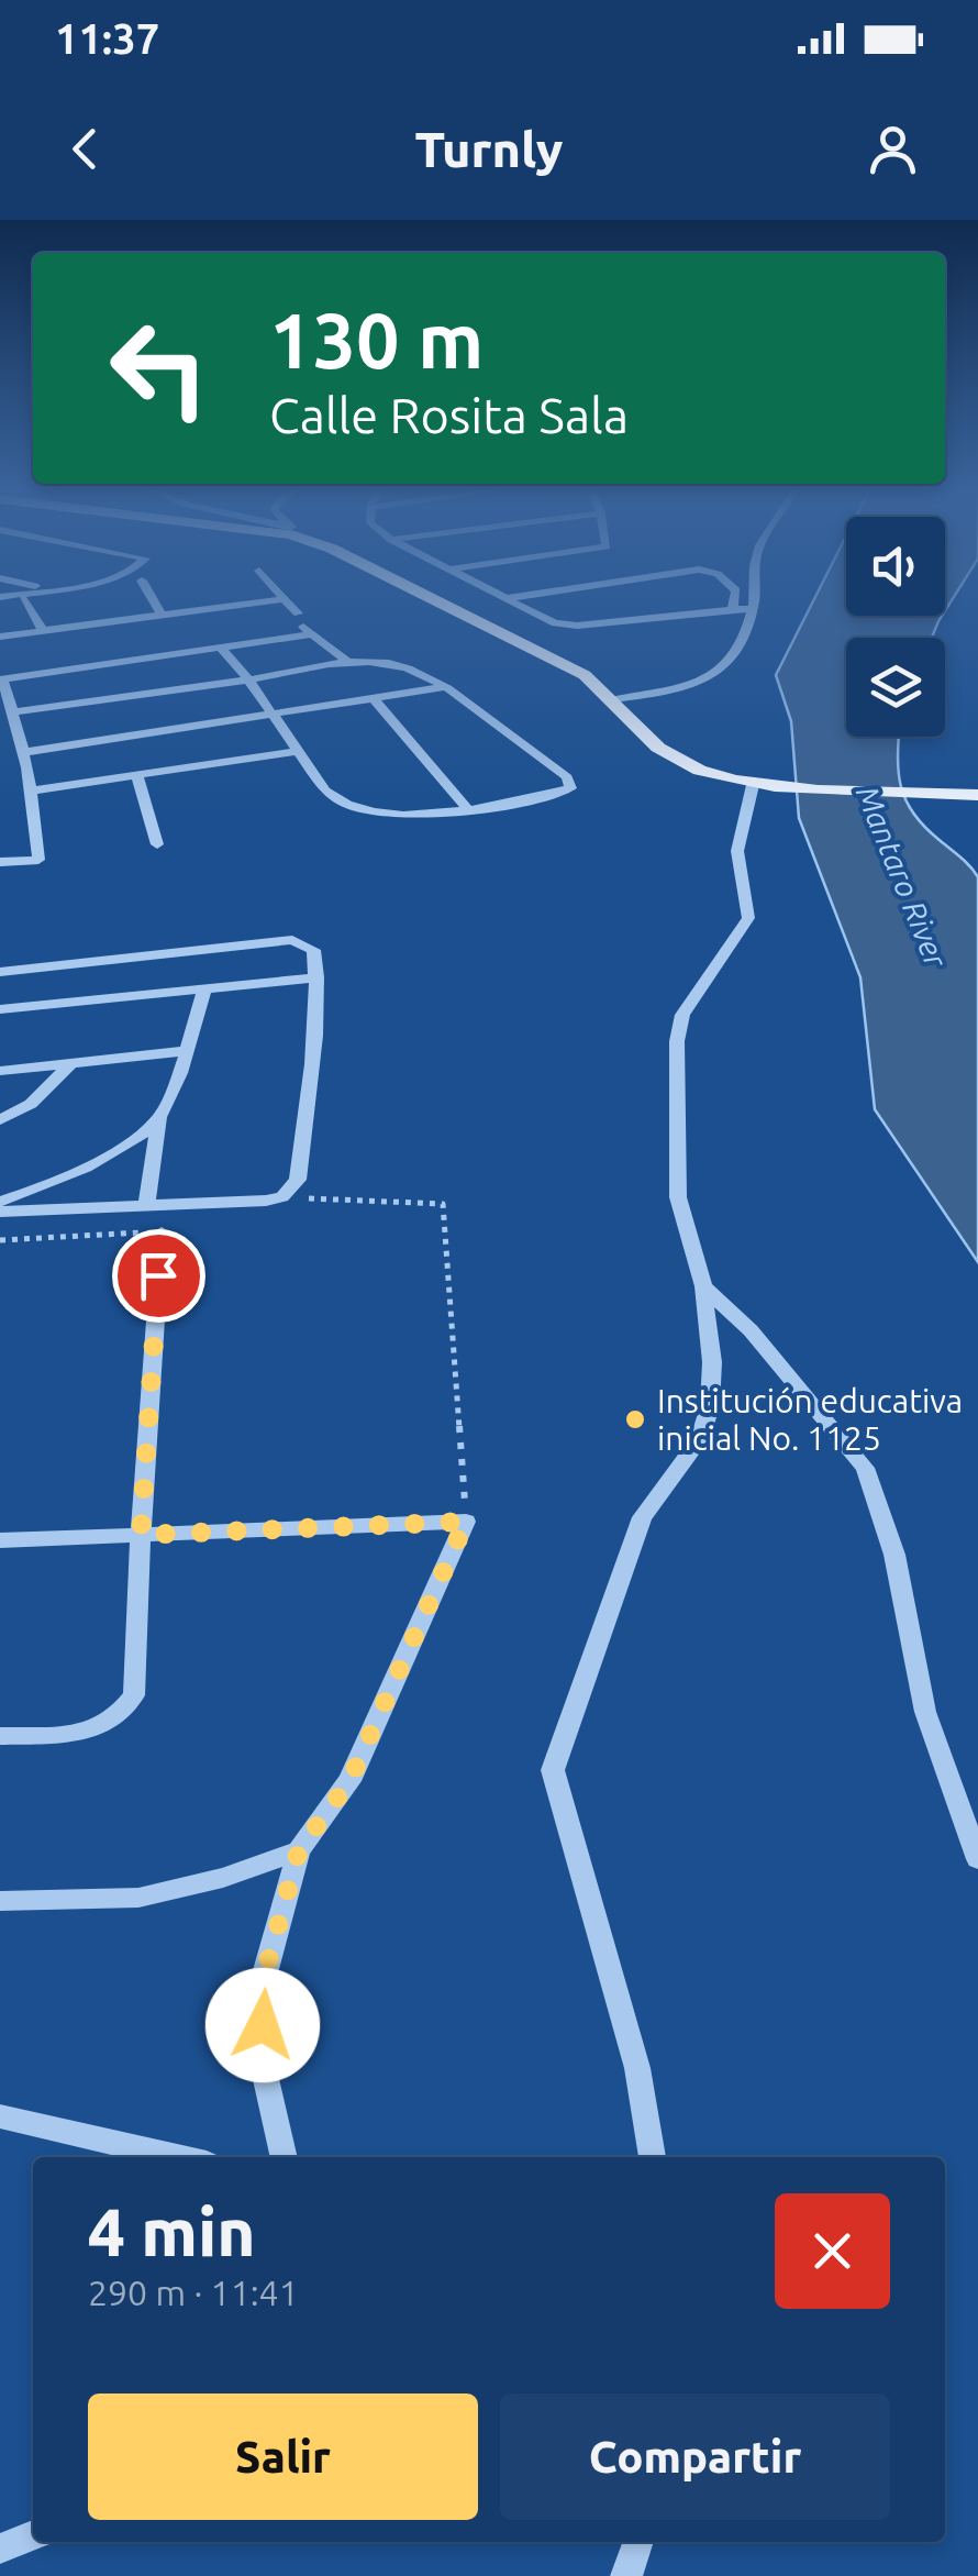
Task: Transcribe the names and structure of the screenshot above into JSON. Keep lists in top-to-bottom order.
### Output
{
  "water": ["Mantaro River"],
  "places": ["Institución educativa inicial No. 1125"],
  "page": {
    "status": "11:37",
    "header": "Turnly",
    "turn": ["130 m", "Calle Rosita Sala"],
    "heading": ["4 min", "290 m · 11:41"],
    "buttons": ["Salir", "Compartir"]
  }
}
